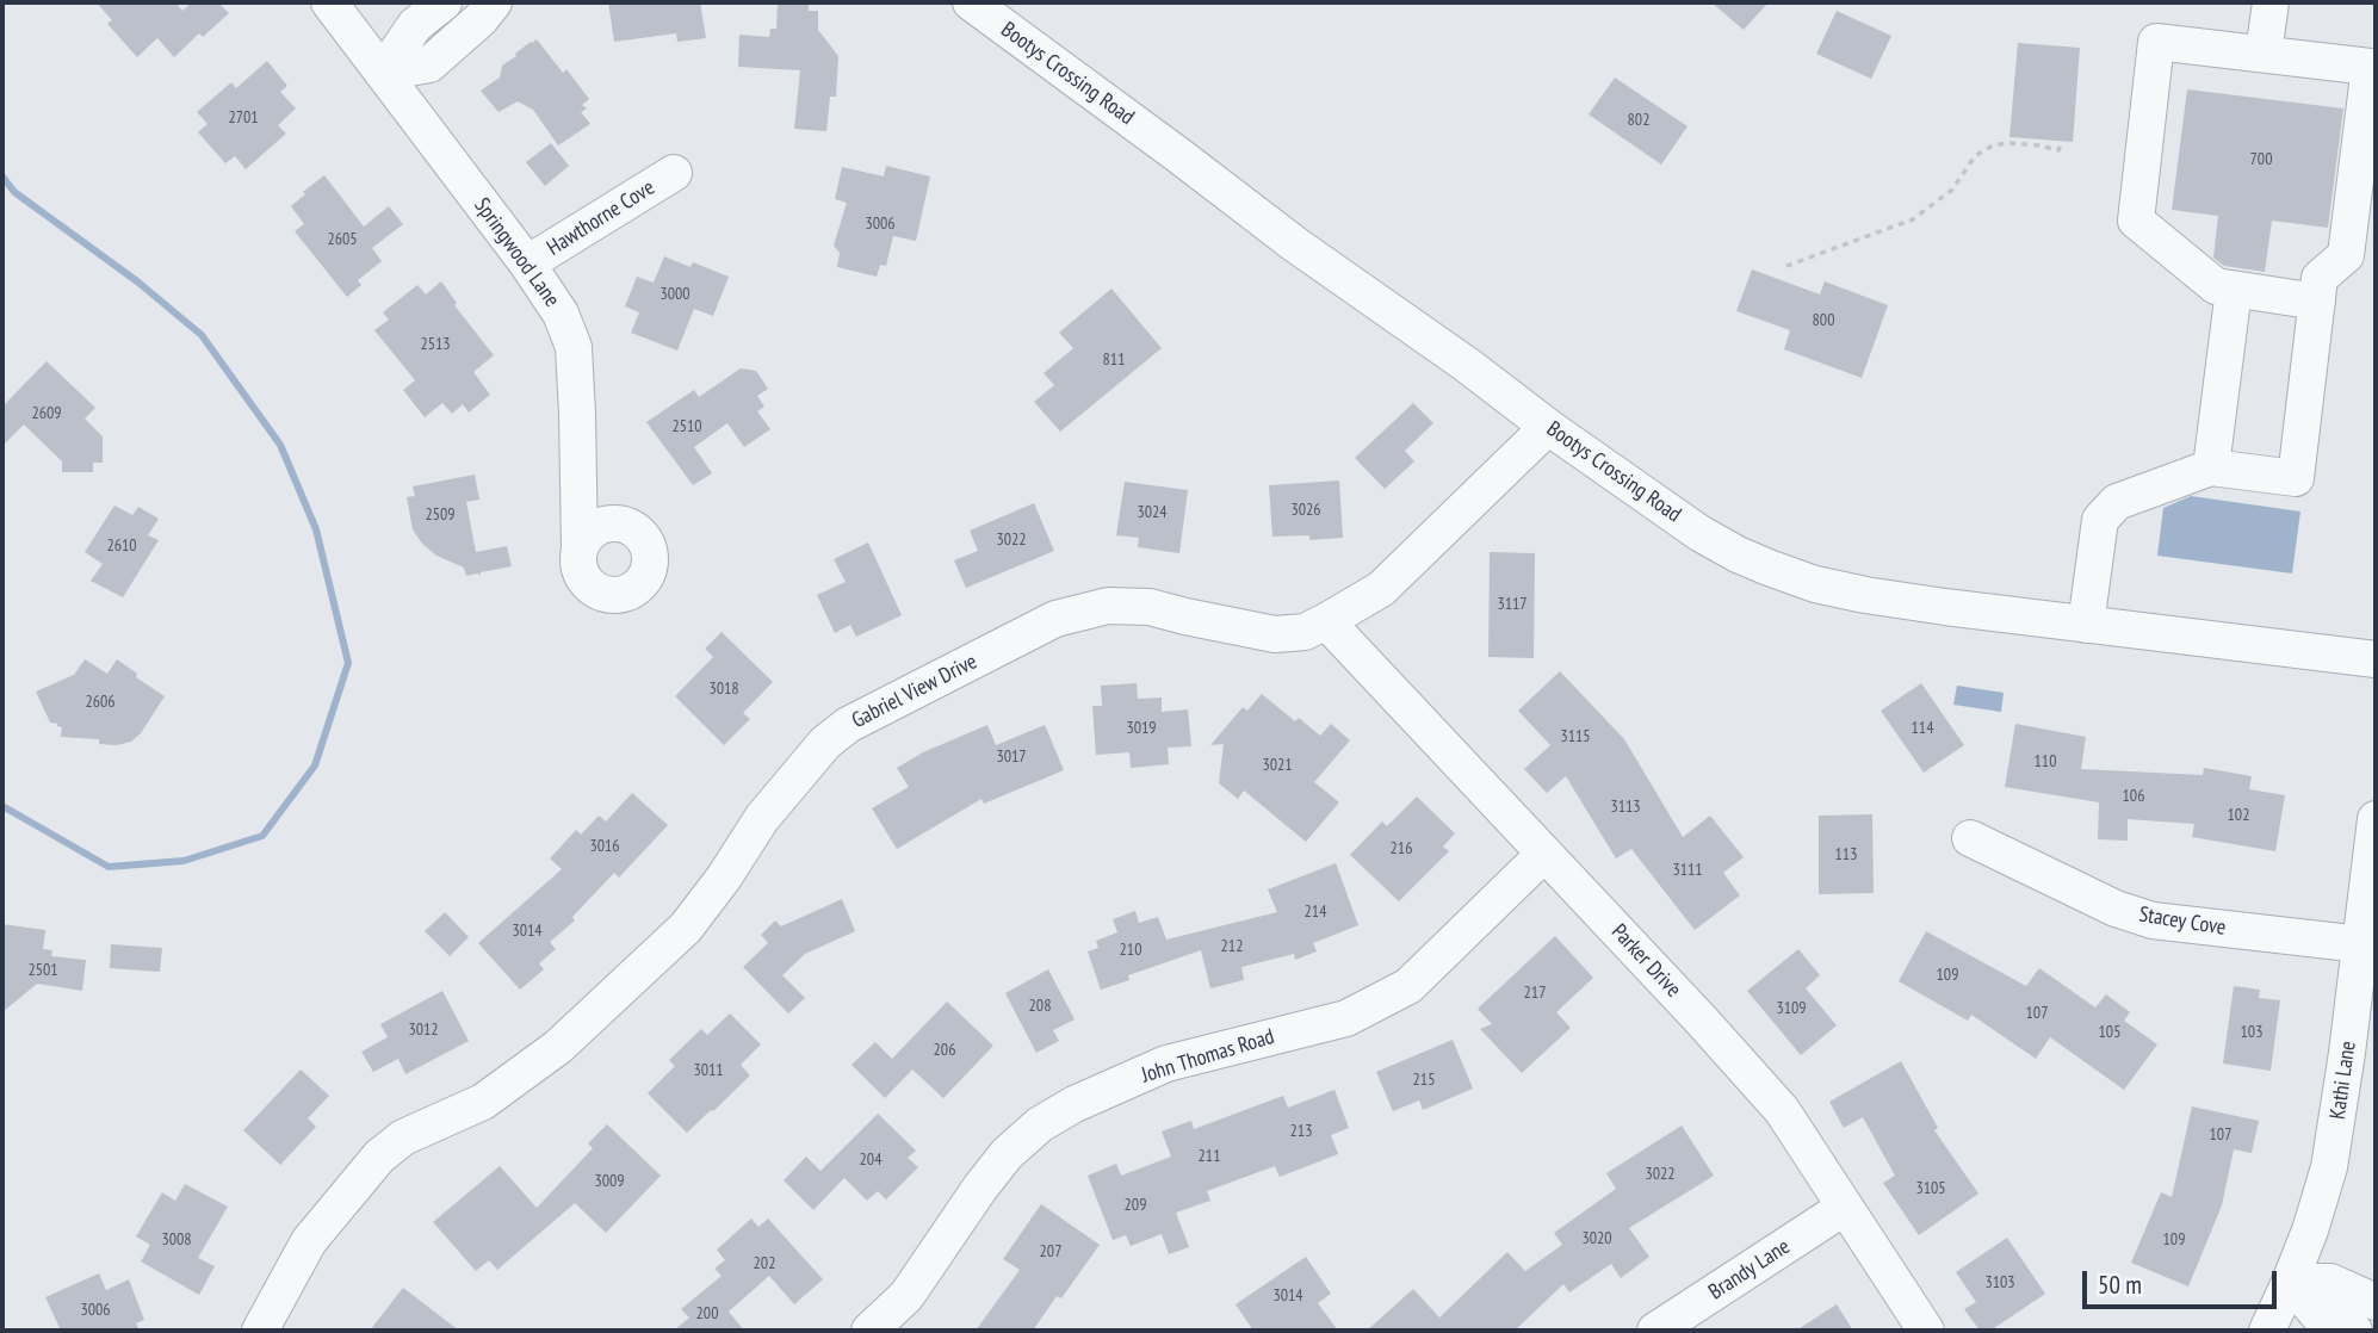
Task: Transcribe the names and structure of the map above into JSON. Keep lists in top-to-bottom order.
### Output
{
  "streets": {
    "street": [
      "Bootys Crossing Road",
      "Hawthorne Cove",
      "Springwood Lane",
      "Gabriel View Drive",
      "Stacey Cove",
      "Parker Drive",
      "John Thomas Road",
      "Kathi Lane",
      "Brandy Lane"
    ]
  },
  "crossings": [
    ["Bootys Crossing Road", "Gabriel View Drive"],
    ["Hawthorne Cove", "Springwood Lane"],
    ["Gabriel View Drive", "Parker Drive"],
    ["Stacey Cove", "Kathi Lane"],
    ["Parker Drive", "John Thomas Road"],
    ["Parker Drive", "Brandy Lane"]
  ],
  "house_numbers": [
    "2701",
    "802",
    "700",
    "3006",
    "2605",
    "3000",
    "800",
    "2513",
    "811",
    "2609",
    "2510",
    "3026",
    "3024",
    "2509",
    "3022",
    "2610",
    "3117",
    "3018",
    "2606",
    "3019",
    "114",
    "3115",
    "3017",
    "110",
    "3021",
    "106",
    "3113",
    "102",
    "3016",
    "216",
    "113",
    "3111",
    "214",
    "3014",
    "212",
    "210",
    "2501",
    "109",
    "217",
    "208",
    "3109",
    "107",
    "3012",
    "105",
    "103",
    "206",
    "3011",
    "215",
    "213",
    "107",
    "211",
    "204",
    "3022",
    "3009",
    "3105",
    "209",
    "3020",
    "3008",
    "109",
    "207",
    "202",
    "3103",
    "3014",
    "3006",
    "200"
  ],
  "scale_bar": "50 m"
}
